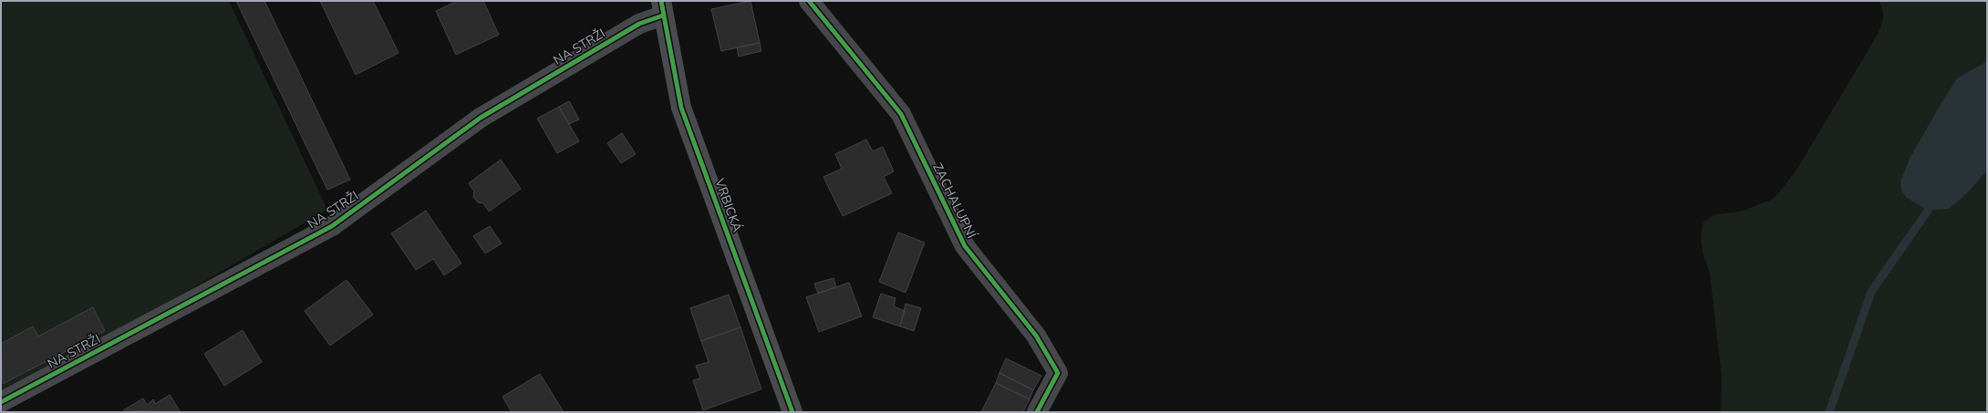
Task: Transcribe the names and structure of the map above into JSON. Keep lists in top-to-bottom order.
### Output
{
  "streets": {
    "street": ["NA STRŽI", "ZACHALUPNÍ", "VRBICKÁ"]
  },
  "crossings": [
    ["NA STRŽI", "VRBICKÁ"]
  ]
}
